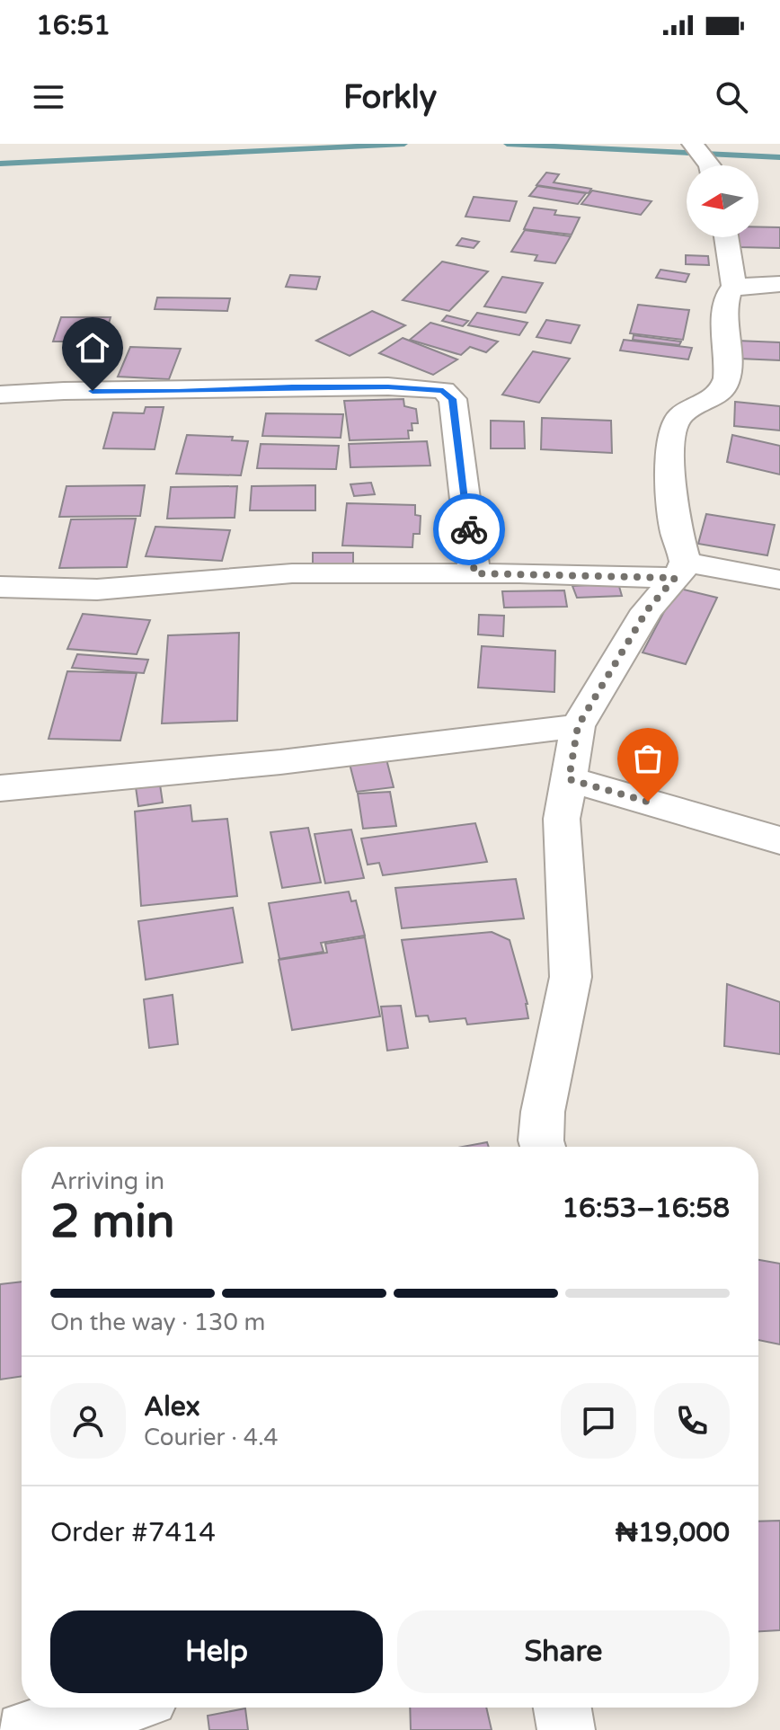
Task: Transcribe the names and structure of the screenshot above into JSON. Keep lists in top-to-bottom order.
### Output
{
  "north": "left",
  "page": {
    "status": "16:51",
    "header": "Forkly",
    "heading": ["2 min", "Arriving in", "16:53–16:58"],
    "panel": [
      "Alex",
      "Courier · 4.4",
      "Order #7414",
      "₦19,000"
    ],
    "bar": "On the way · 130 m",
    "buttons": ["Help", "Share"]
  }
}
